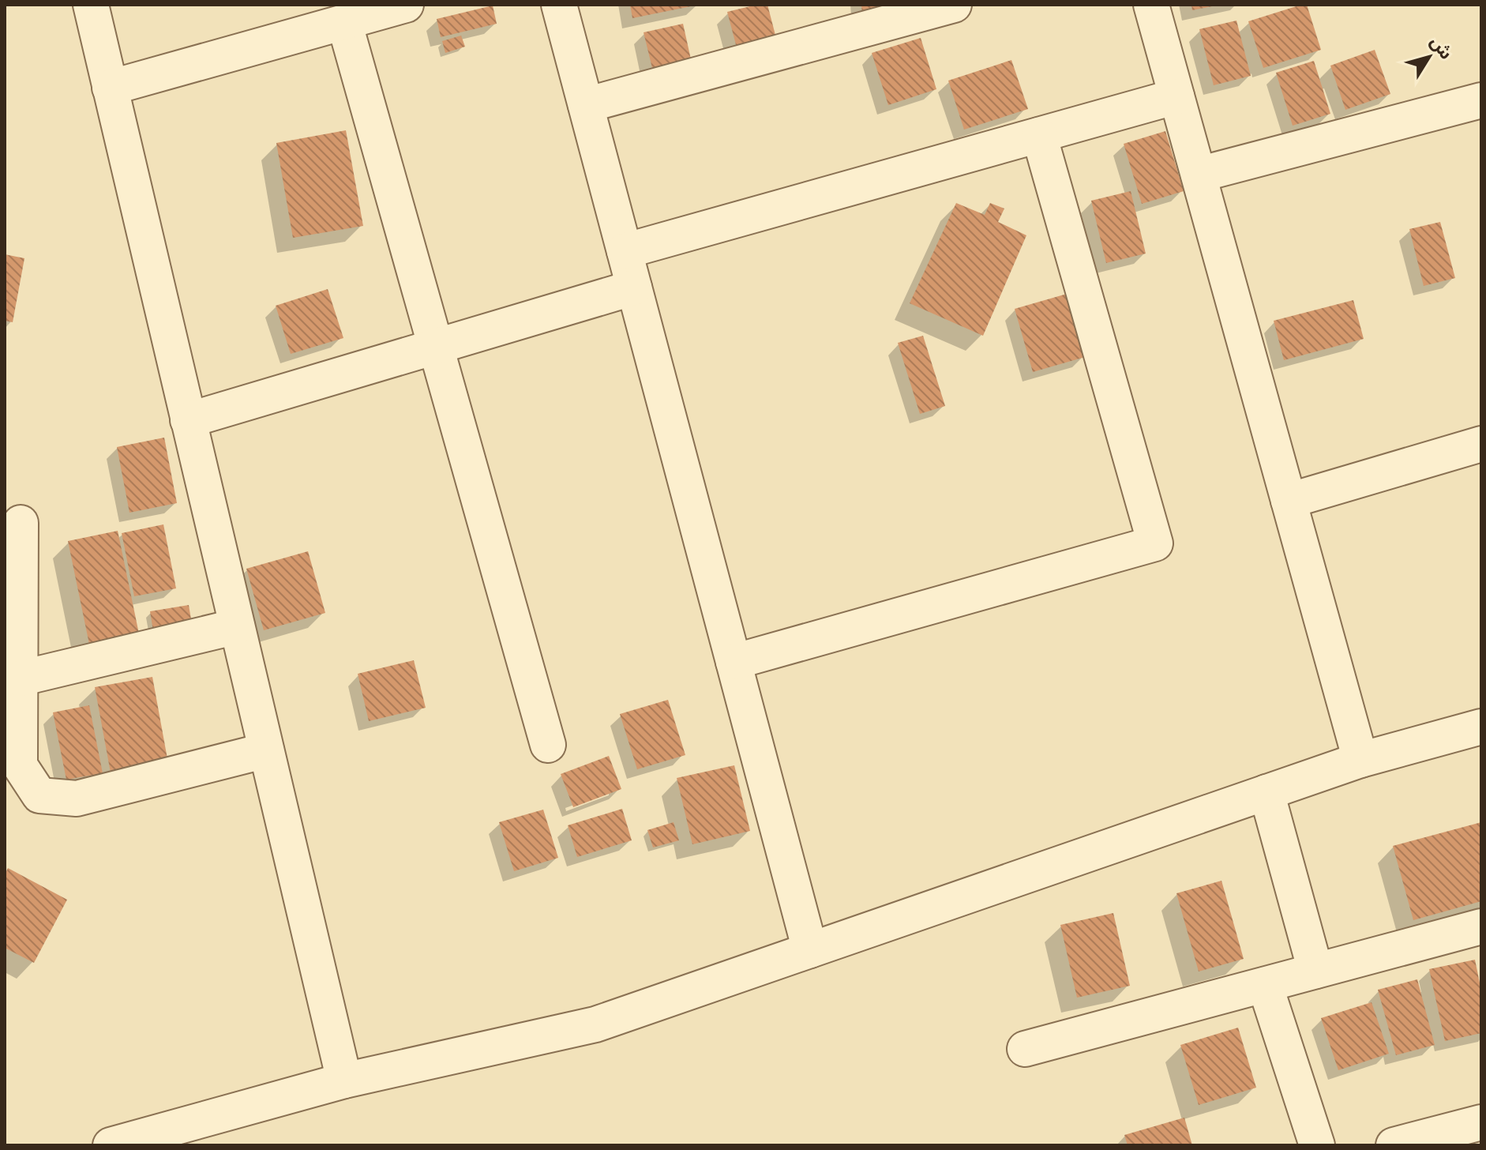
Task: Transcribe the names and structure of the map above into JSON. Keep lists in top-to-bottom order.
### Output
{
  "north": "top right"
}
